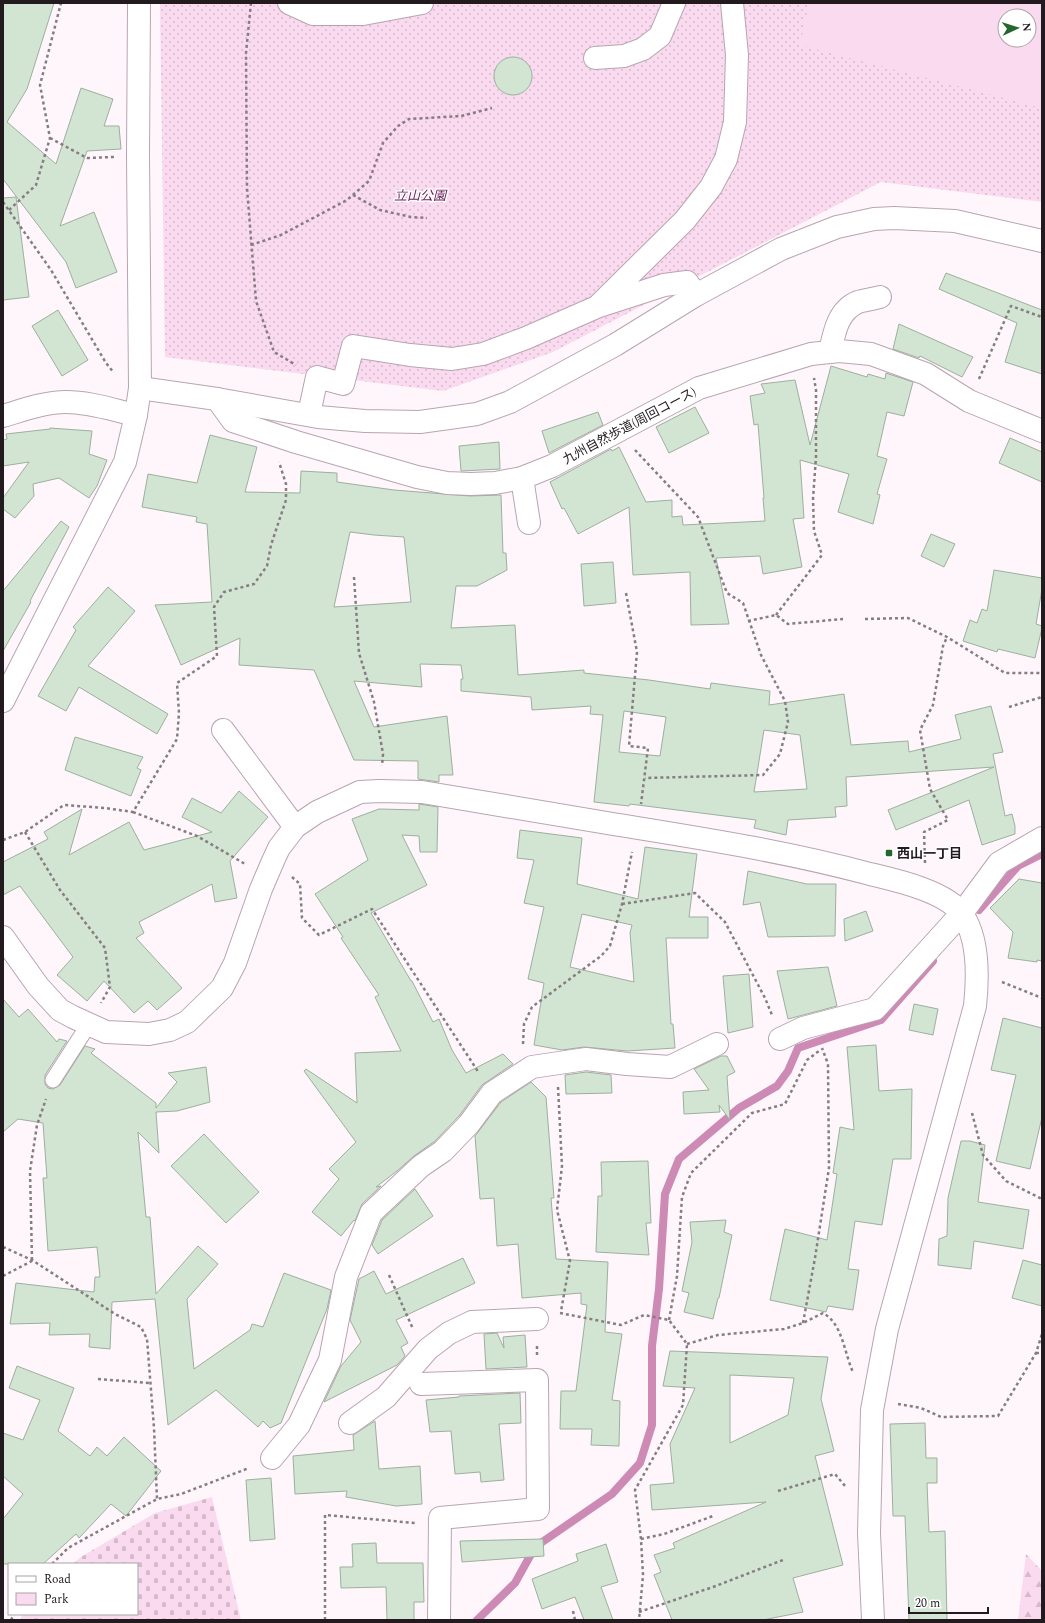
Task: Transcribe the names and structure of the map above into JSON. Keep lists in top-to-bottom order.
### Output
{
  "streets": {
    "street": ["九州自然歩道(周回コース)"]
  },
  "parks": ["立山公園"],
  "places": {
    "transit": ["西山一丁目"]
  },
  "legend": ["Road", "Park"],
  "scale_bar": "20 m",
  "north": "right"
}
